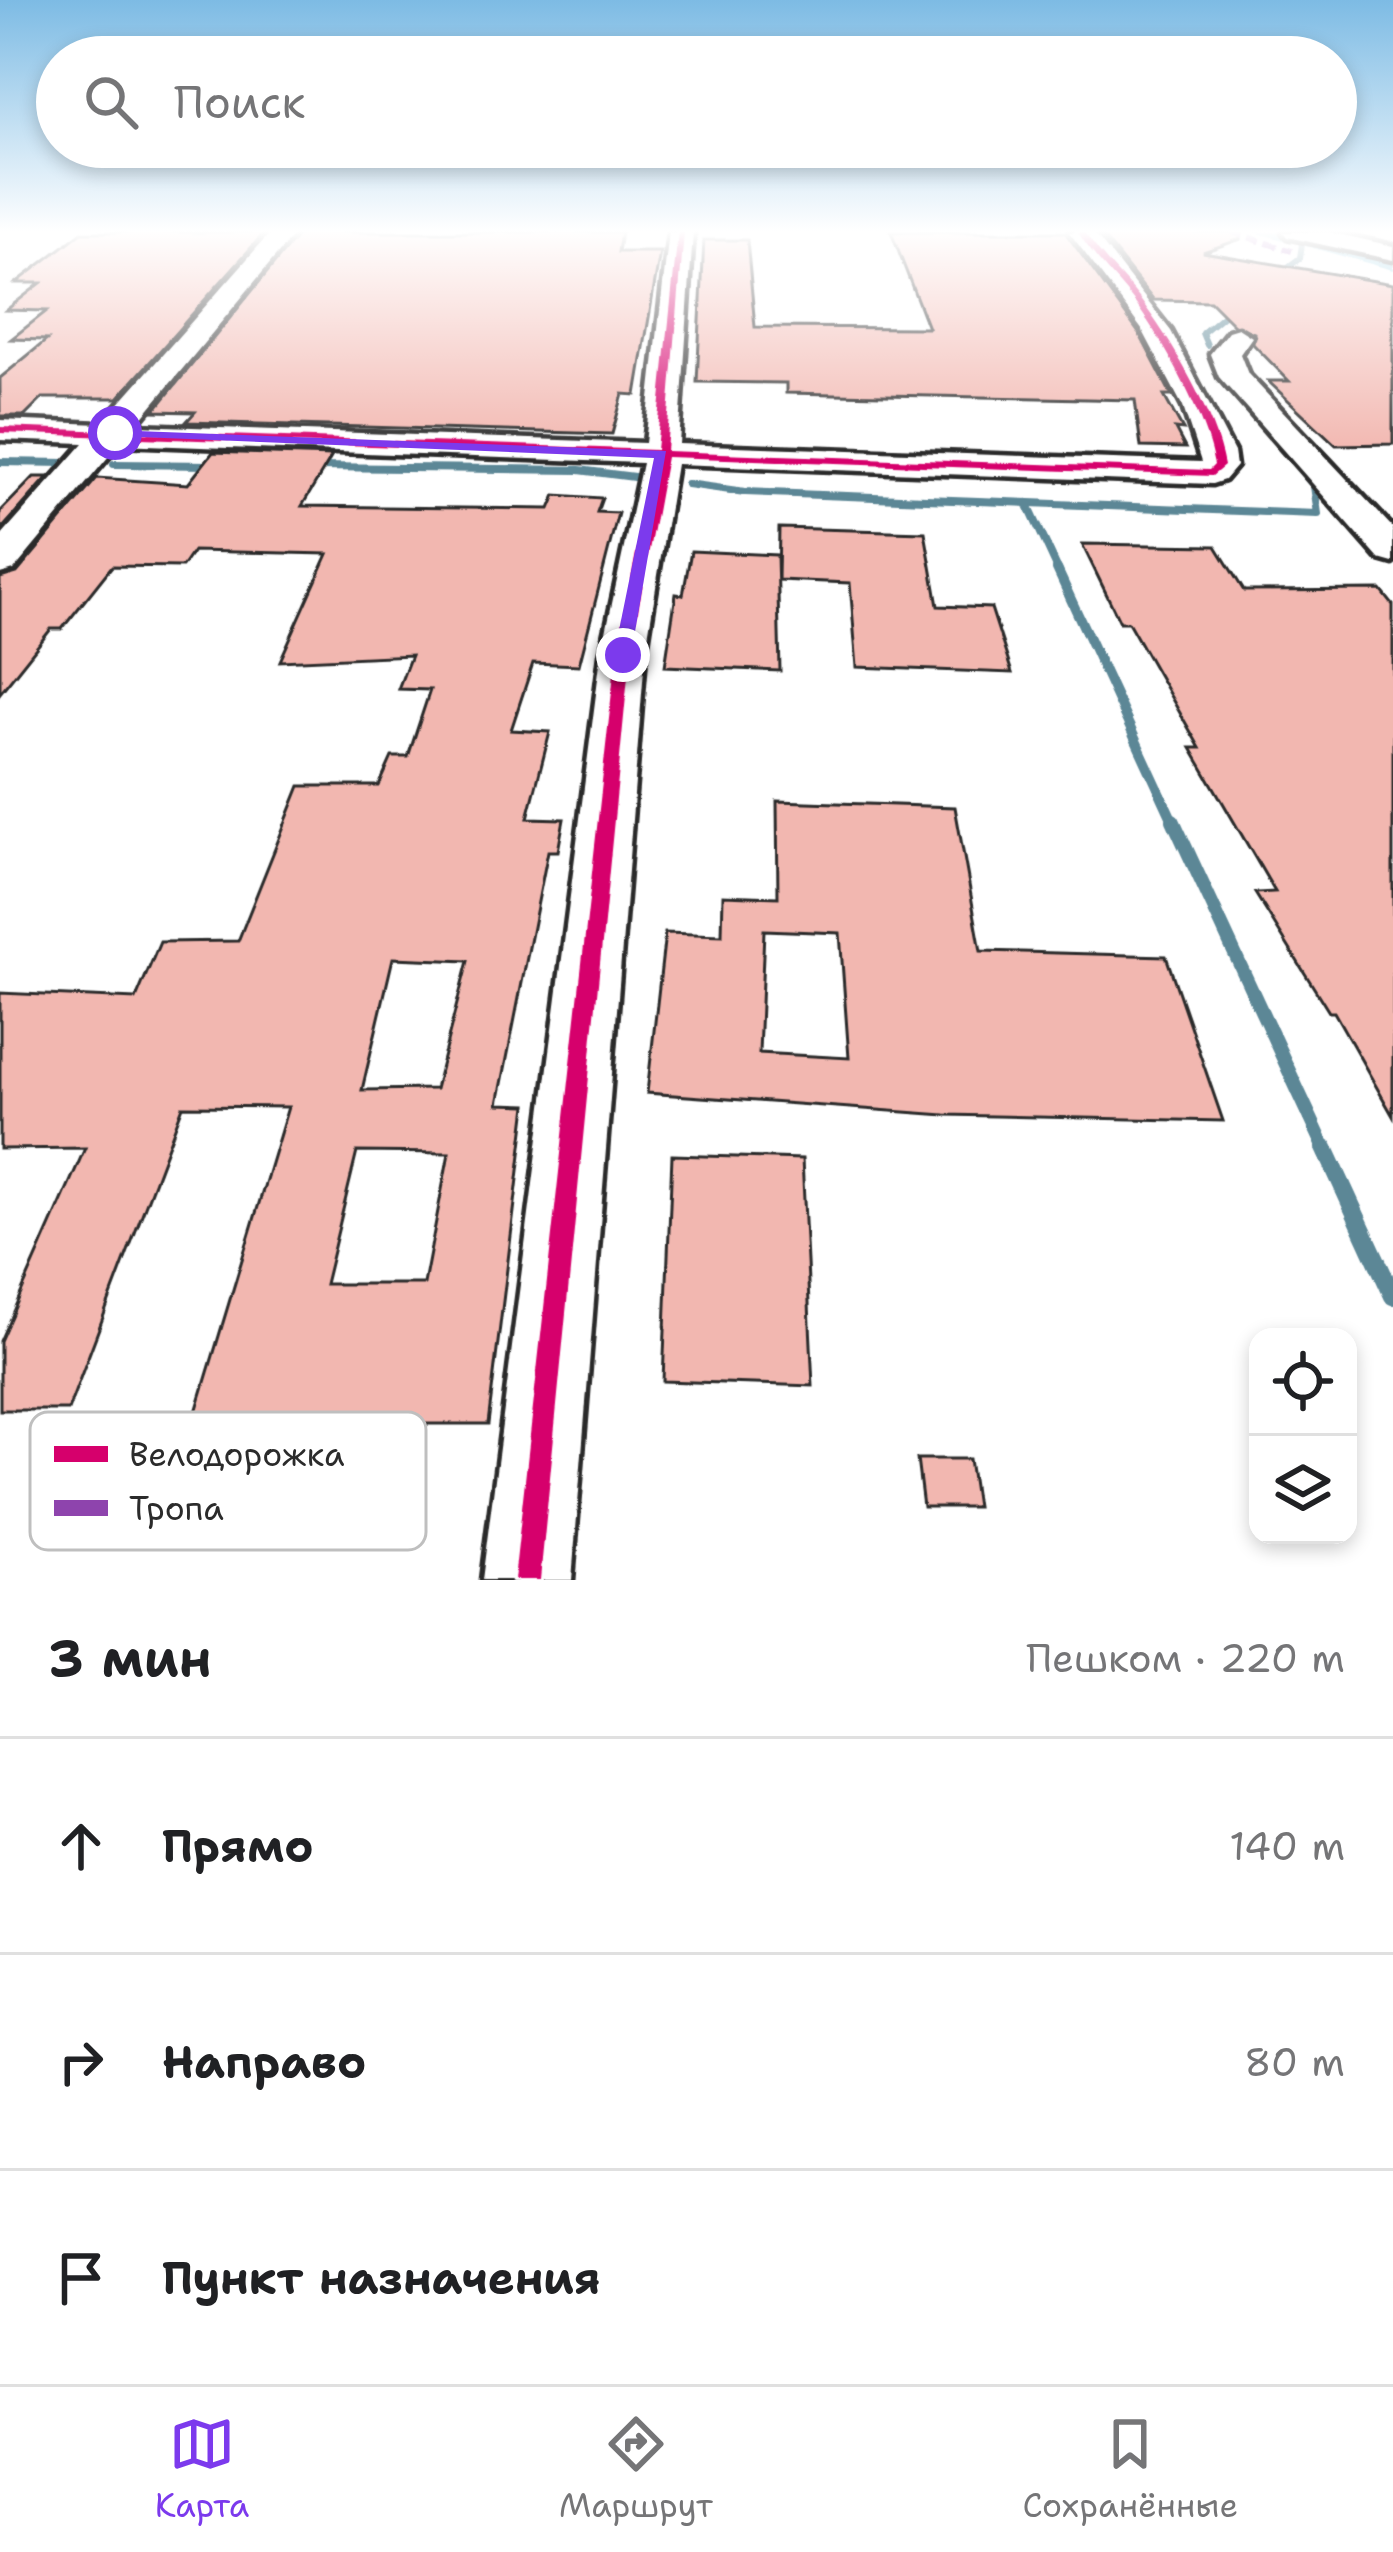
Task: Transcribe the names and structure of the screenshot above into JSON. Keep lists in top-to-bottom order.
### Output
{
  "legend": ["Велодорожка", "Тропа"],
  "page": {
    "search": "Поиск",
    "heading": ["3 мин", "Пешком · 220 m"],
    "list": [
      ["Прямо", "140 m"],
      ["Направо", "80 m"],
      "Пункт назначения"
    ],
    "nav": ["Карта", "Маршрут", "Сохранённые"]
  }
}
